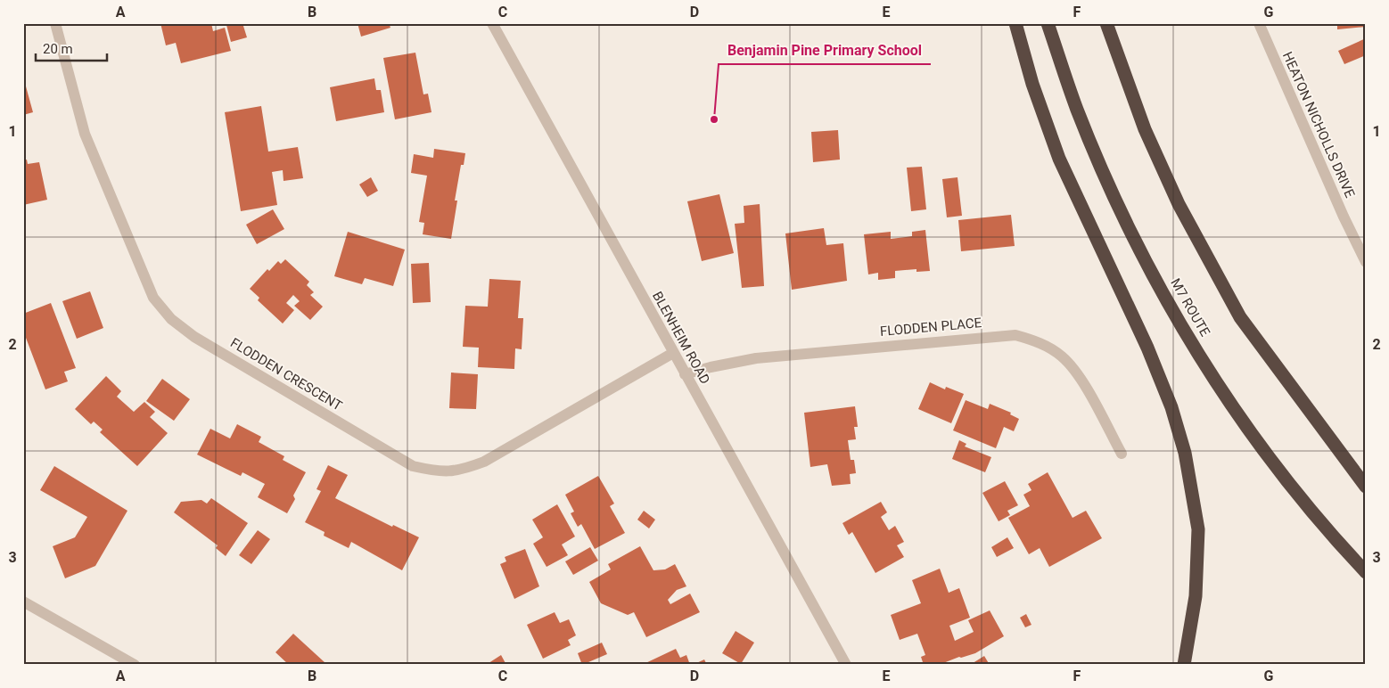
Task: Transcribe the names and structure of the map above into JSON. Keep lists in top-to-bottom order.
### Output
{
  "streets": {
    "highway": ["M7 ROUTE"],
    "street": [
      "HEATON NICHOLLS DRIVE",
      "FLODDEN PLACE",
      "BLENHEIM ROAD",
      "FLODDEN CRESCENT"
    ]
  },
  "crossings": [
    ["FLODDEN PLACE", "BLENHEIM ROAD"],
    ["BLENHEIM ROAD", "FLODDEN CRESCENT"]
  ],
  "places": ["Benjamin Pine Primary School"],
  "scale_bar": "20 m",
  "grid": {
    "columns": [
      "A",
      "B",
      "C",
      "D",
      "E",
      "F",
      "G"
    ],
    "rows": ["1", "2", "3"]
  }
}
